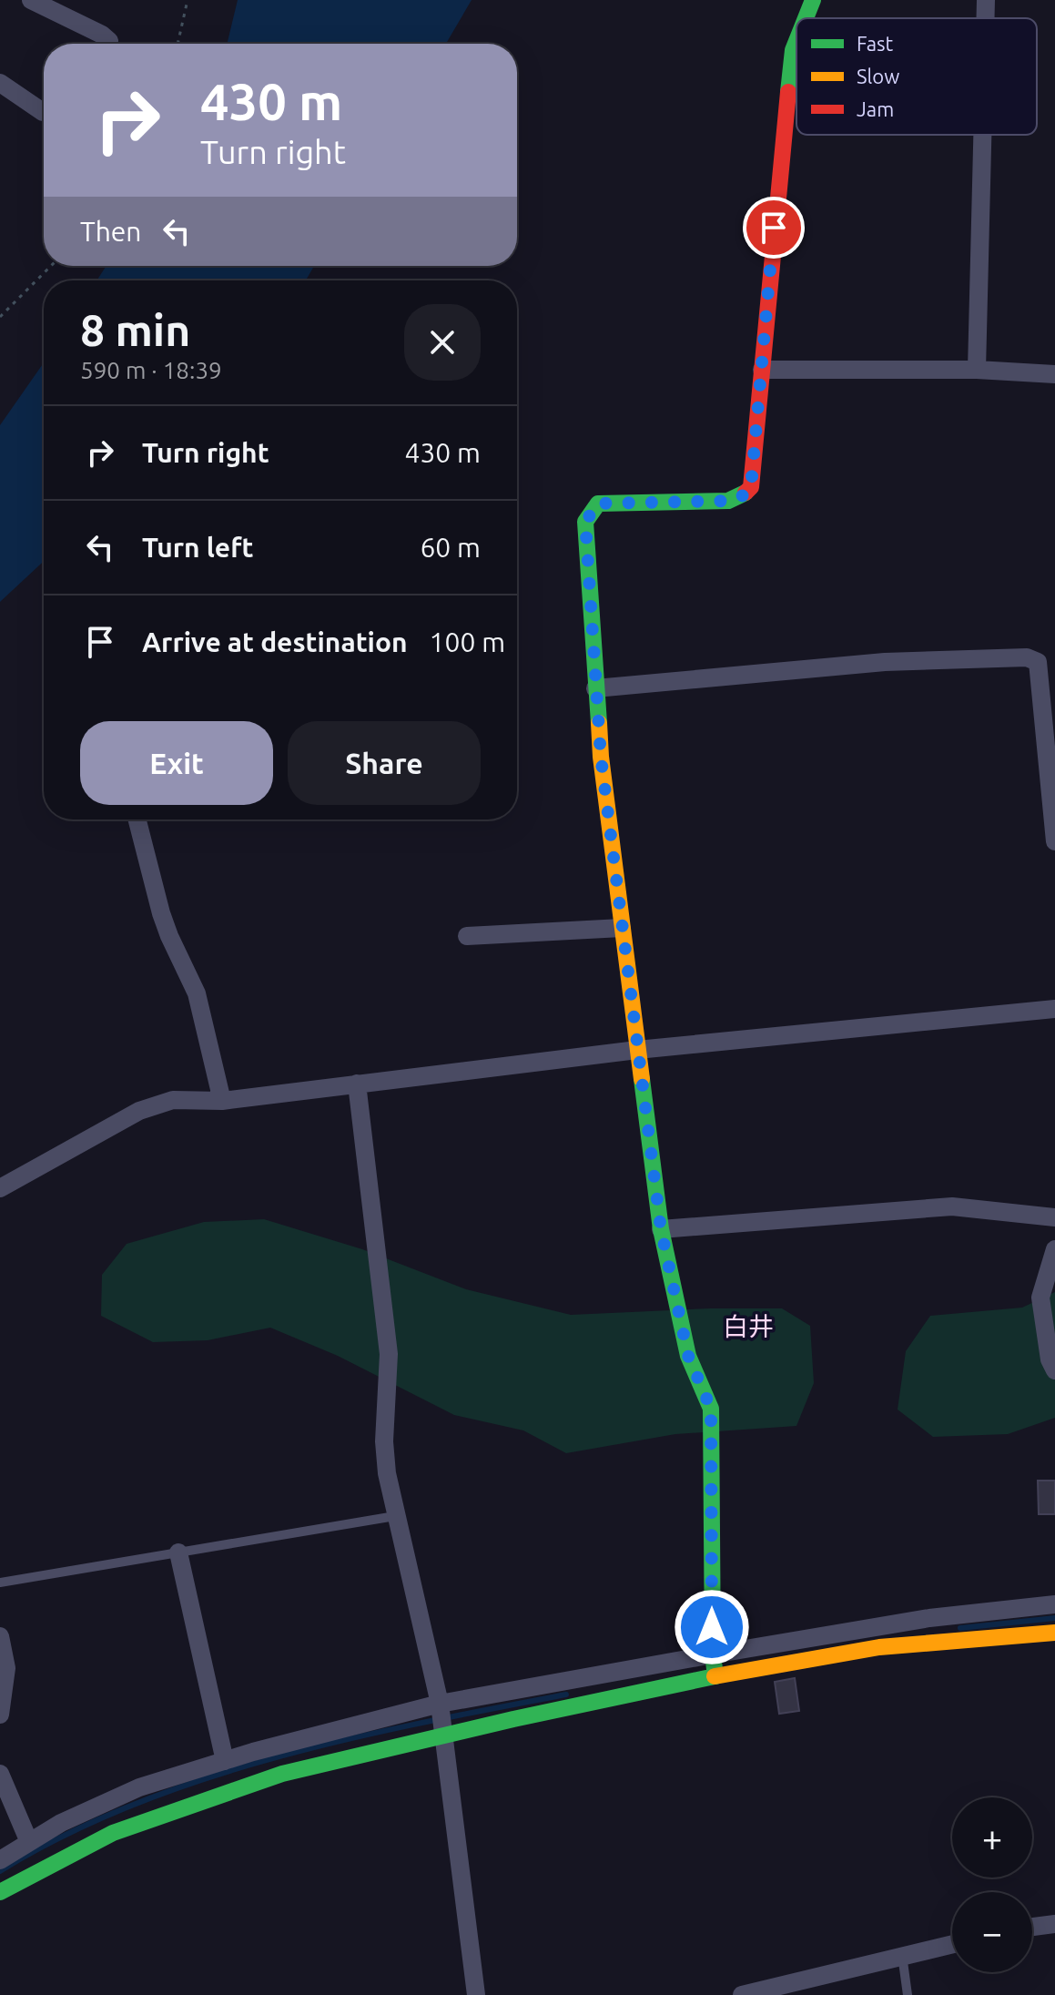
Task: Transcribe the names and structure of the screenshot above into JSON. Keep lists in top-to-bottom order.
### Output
{
  "districts": ["白井"],
  "legend": ["Fast", "Slow", "Jam"],
  "page": {
    "turn": ["430 m", "Turn right"],
    "then": "Then",
    "heading": ["8 min", "590 m · 18:39"],
    "list": [
      {
        "name": "Turn right",
        "value": "430 m"
      },
      {
        "name": "Turn left",
        "value": "60 m"
      },
      {
        "name": "Arrive at destination",
        "value": "100 m"
      }
    ],
    "buttons": ["Exit", "Share"],
    "map_buttons": ["+", "−"]
  }
}
